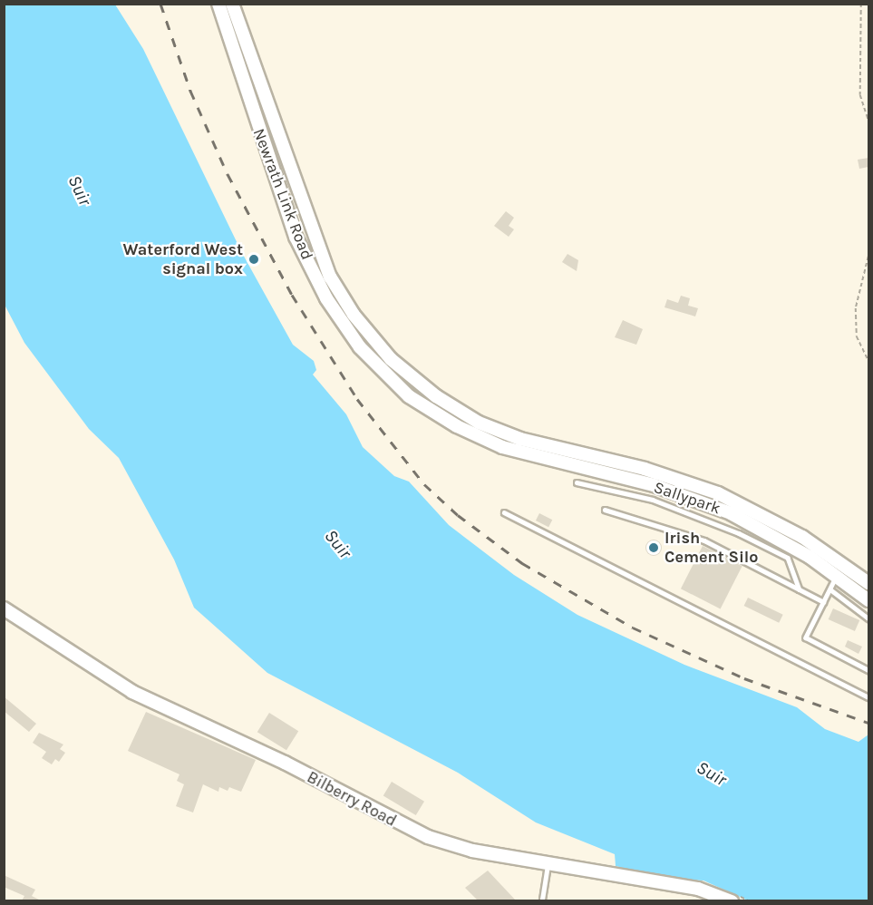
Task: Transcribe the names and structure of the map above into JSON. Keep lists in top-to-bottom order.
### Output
{
  "streets": {
    "main road": ["Newrath Link Road", "Sallypark", "Bilberry Road"]
  },
  "crossings": [
    ["Newrath Link Road", "Sallypark"]
  ],
  "water": ["Suir"],
  "places": ["Waterford West signal box", "Irish Cement Silo"]
}
